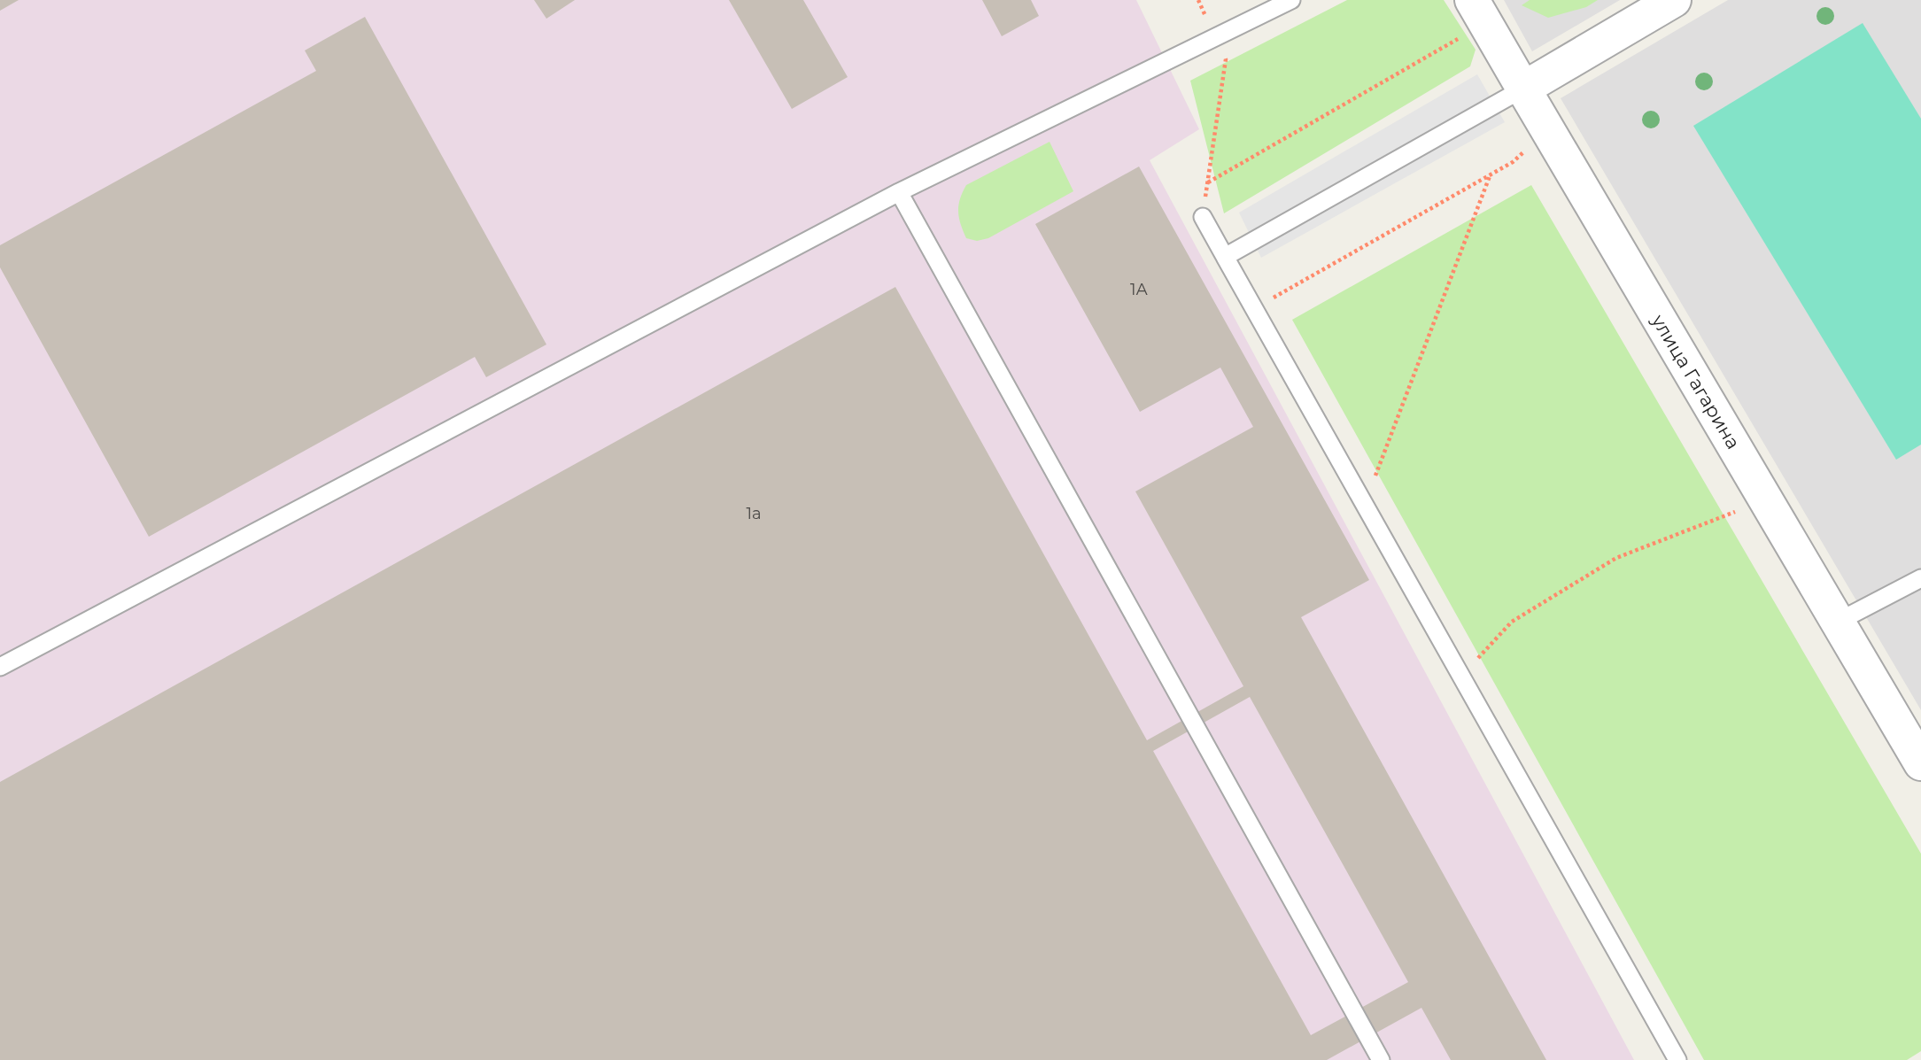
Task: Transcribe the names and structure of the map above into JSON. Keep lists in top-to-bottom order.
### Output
{
  "streets": {
    "street": ["улица Гагарина"]
  },
  "house_numbers": ["1А", "1а"]
}
